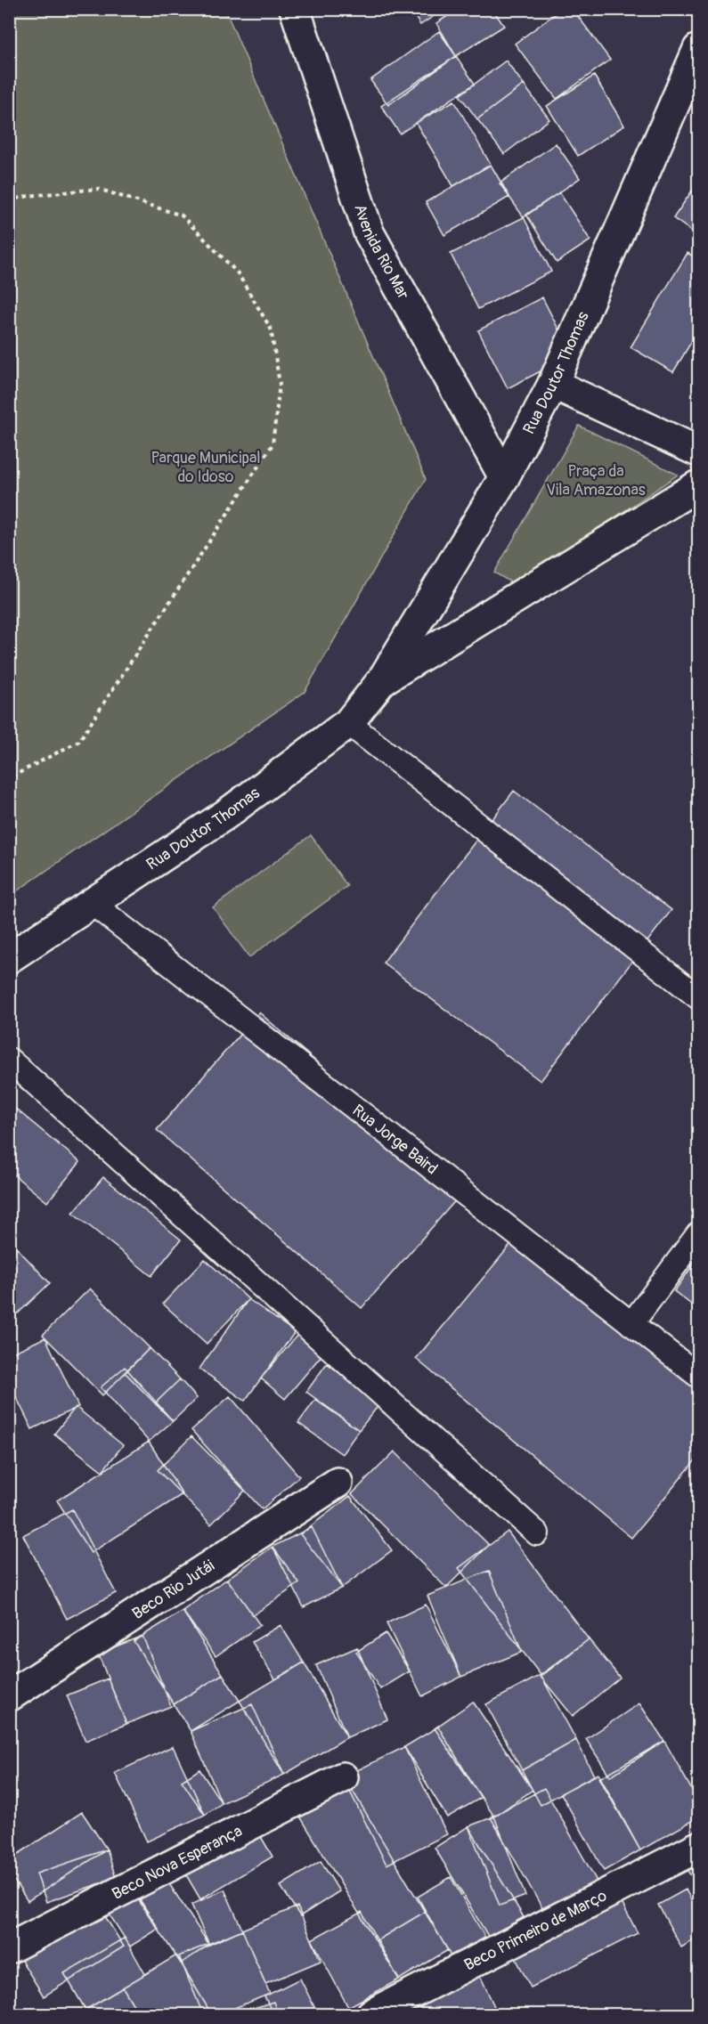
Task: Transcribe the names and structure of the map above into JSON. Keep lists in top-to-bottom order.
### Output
{
  "streets": {
    "street": [
      "Avenida Rio Mar",
      "Rua Doutor Thomas",
      "Beco Rio Jutái",
      "Beco Nova Esperança",
      "Beco Primeiro de Março"
    ],
    "lane": ["Rua Jorge Baird"]
  },
  "crossings": [
    ["Avenida Rio Mar", "Rua Doutor Thomas"],
    ["Rua Doutor Thomas", "Rua Jorge Baird"]
  ],
  "parks": ["Parque Municipal do Idoso", "Praça da Vila Amazonas"]
}
